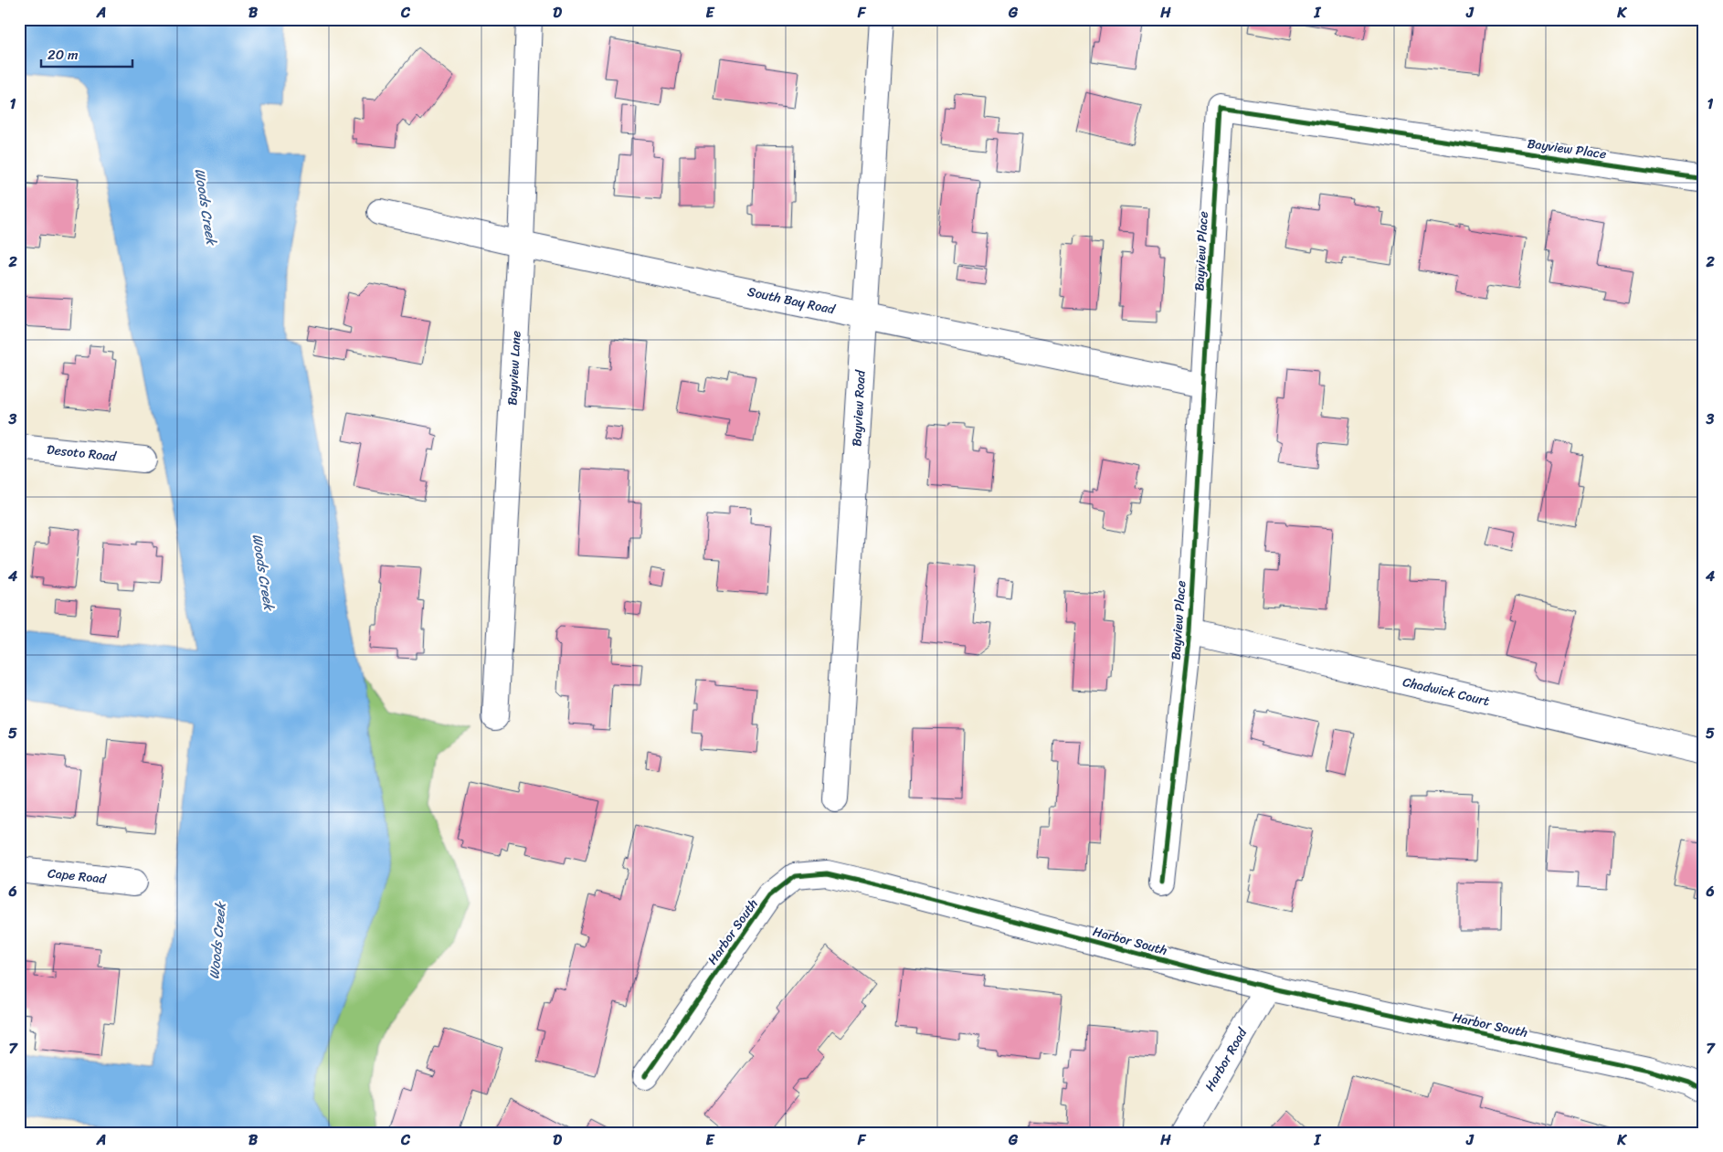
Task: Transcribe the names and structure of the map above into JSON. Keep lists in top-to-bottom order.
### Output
{
  "streets": {
    "street": [
      "Bayview Place",
      "South Bay Road",
      "Bayview Lane",
      "Bayview Road",
      "Desoto Road",
      "Chadwick Court",
      "Cape Road",
      "Harbor South",
      "Harbor Road"
    ]
  },
  "crossings": [
    ["Bayview Place", "South Bay Road"],
    ["Bayview Place", "Chadwick Court"],
    ["South Bay Road", "Bayview Lane"],
    ["South Bay Road", "Bayview Road"],
    ["Harbor South", "Harbor Road"]
  ],
  "water": ["Woods Creek"],
  "scale_bar": "20 m",
  "grid": {
    "columns": [
      "A",
      "B",
      "C",
      "D",
      "E",
      "F",
      "G",
      "H",
      "I",
      "J",
      "K"
    ],
    "rows": [
      "1",
      "2",
      "3",
      "4",
      "5",
      "6",
      "7"
    ]
  }
}
